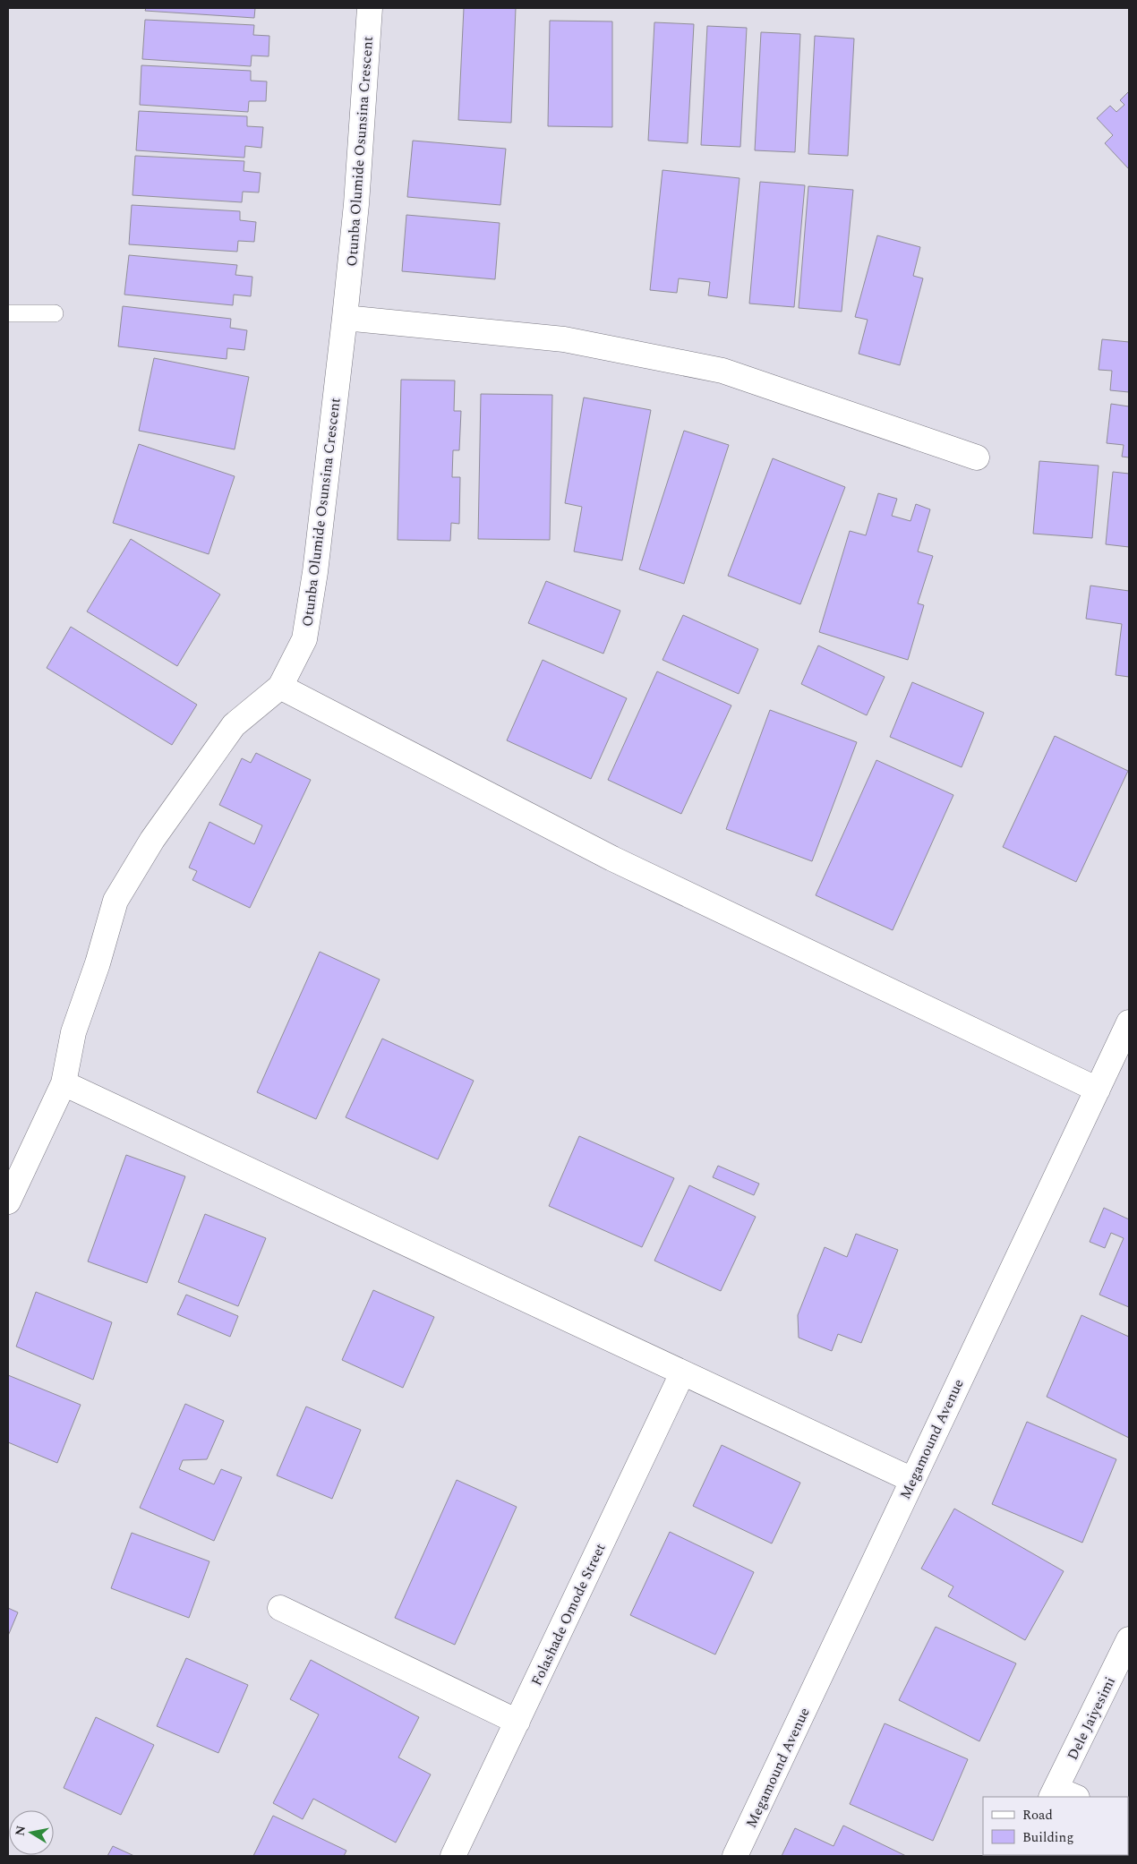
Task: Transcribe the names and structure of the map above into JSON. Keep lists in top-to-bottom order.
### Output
{
  "streets": {
    "street": [
      "Otunba Olumide Osunsina Crescent",
      "Megamound Avenue",
      "Folashade Omode Street",
      "Dele Jaiyesimi"
    ]
  },
  "legend": ["Road", "Building"],
  "north": "left"
}
